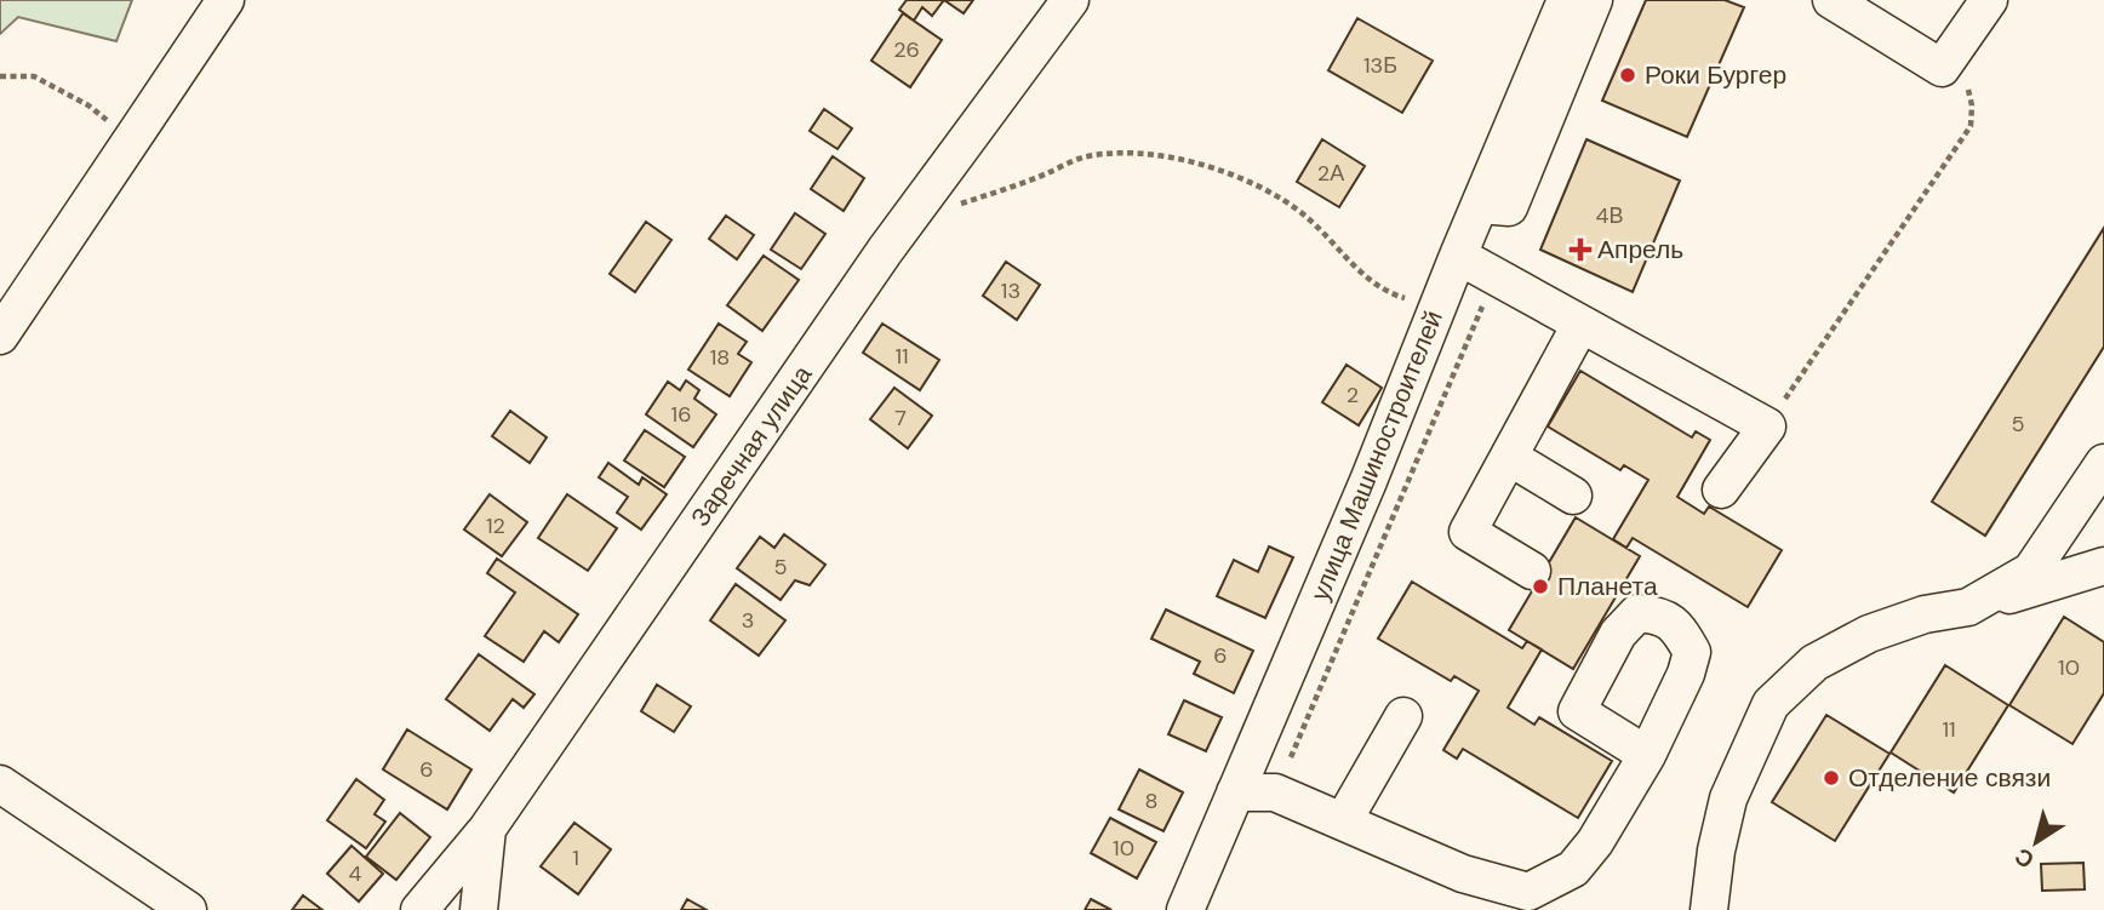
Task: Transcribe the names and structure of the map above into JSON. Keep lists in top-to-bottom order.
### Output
{
  "streets": {
    "street": ["Заречная улица", "улица Машиностроителей"]
  },
  "places": {
    "other": ["Роки Бургер", "Планета", "Отделение связи"],
    "health": ["Апрель"]
  },
  "house_numbers": [
    "26",
    "13Б",
    "2А",
    "4В",
    "13",
    "11",
    "18",
    "2",
    "16",
    "7",
    "5",
    "12",
    "5",
    "3",
    "6",
    "10",
    "11",
    "6",
    "8",
    "10",
    "1",
    "4"
  ],
  "north": "bottom left"
}
